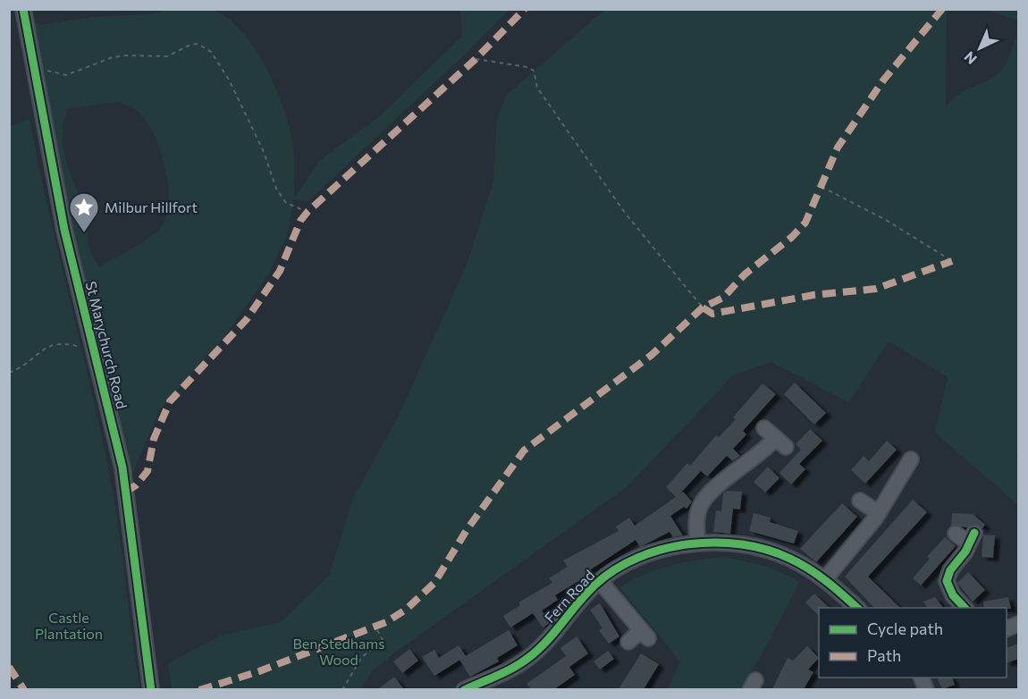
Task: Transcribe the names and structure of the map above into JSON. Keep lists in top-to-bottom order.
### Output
{
  "streets": {
    "street": ["St Marychurch Road", "Fern Road"]
  },
  "parks": ["Castle Plantation", "Ben Stedhams Wood"],
  "places": {
    "place": ["Milbur Hillfort"]
  },
  "legend": ["Cycle path", "Path"],
  "north": "bottom left"
}
